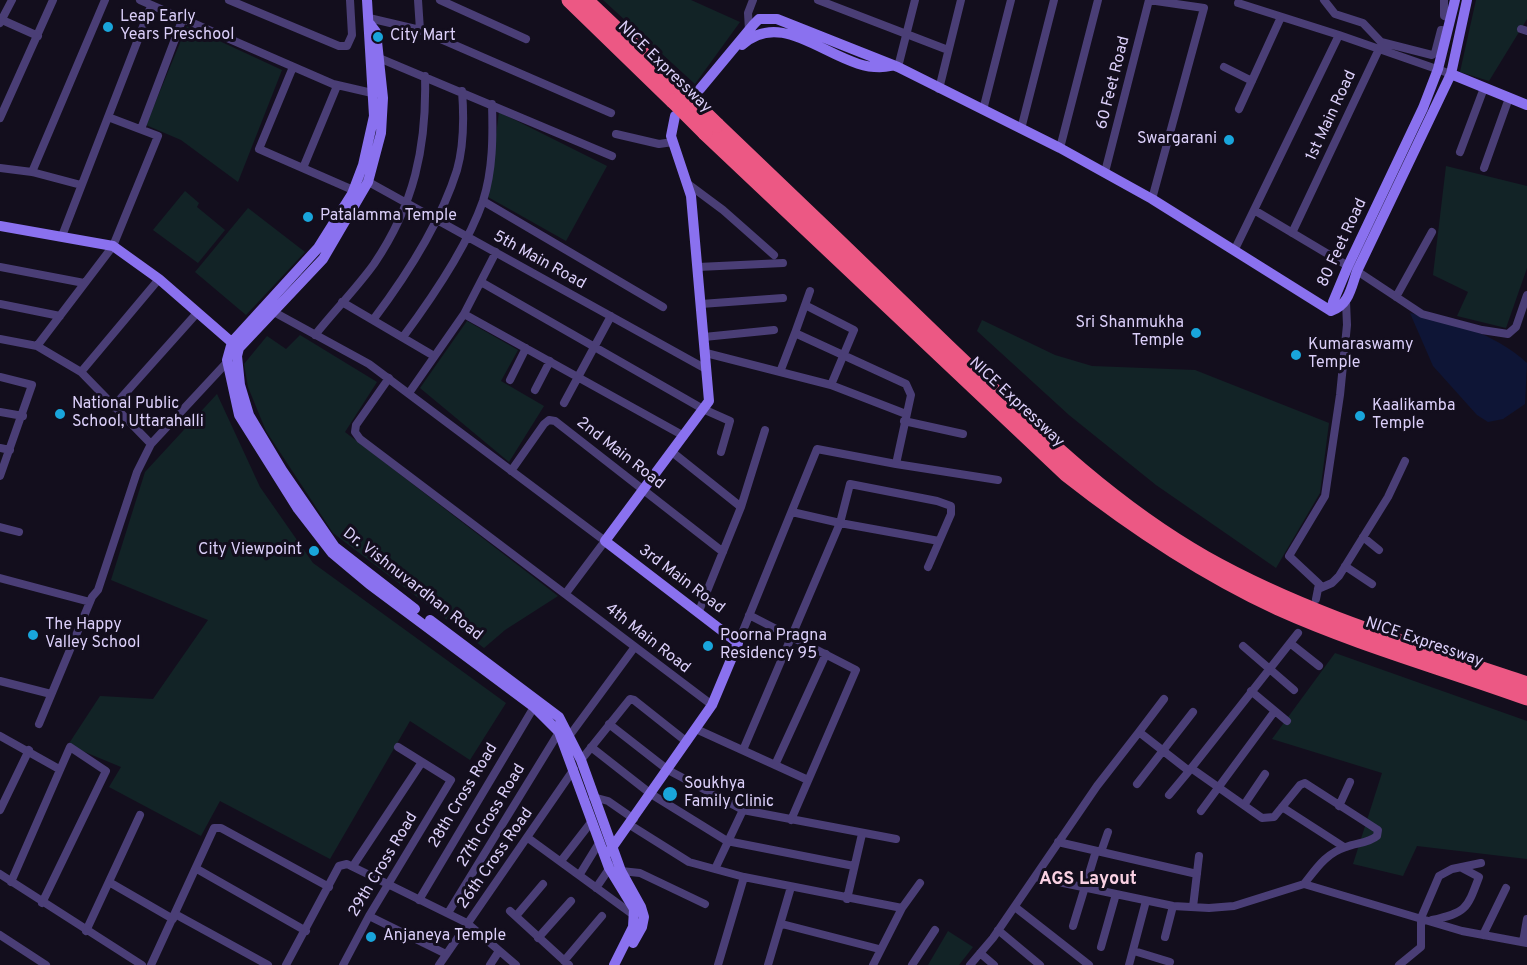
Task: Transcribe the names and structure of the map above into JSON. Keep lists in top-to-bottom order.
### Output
{
  "streets": {
    "highway": ["NICE Expressway"],
    "main road": ["80 Feet Road", "3rd Main Road", "Dr. Vishnuvardhan Road"],
    "street": [
      "60 Feet Road",
      "1st Main Road",
      "5th Main Road",
      "2nd Main Road",
      "4th Main Road",
      "28th Cross Road",
      "27th Cross Road",
      "26th Cross Road",
      "29th Cross Road"
    ]
  },
  "crossings": [
    ["Dr. Vishnuvardhan Road", "28th Cross Road"],
    ["Dr. Vishnuvardhan Road", "27th Cross Road"],
    ["Dr. Vishnuvardhan Road", "26th Cross Road"]
  ],
  "districts": ["AGS Layout"],
  "places": [
    "Leap Early Years Preschool",
    "City Mart",
    "Swargarani",
    "Patalamma Temple",
    "Sri Shanmukha Temple",
    "Kumaraswamy Temple",
    "National Public School, Uttarahalli",
    "Kaalikamba Temple",
    "City Viewpoint",
    "The Happy Valley School",
    "Poorna Pragna Residency 95",
    "Soukhya Family Clinic",
    "Anjaneya Temple"
  ]
}
